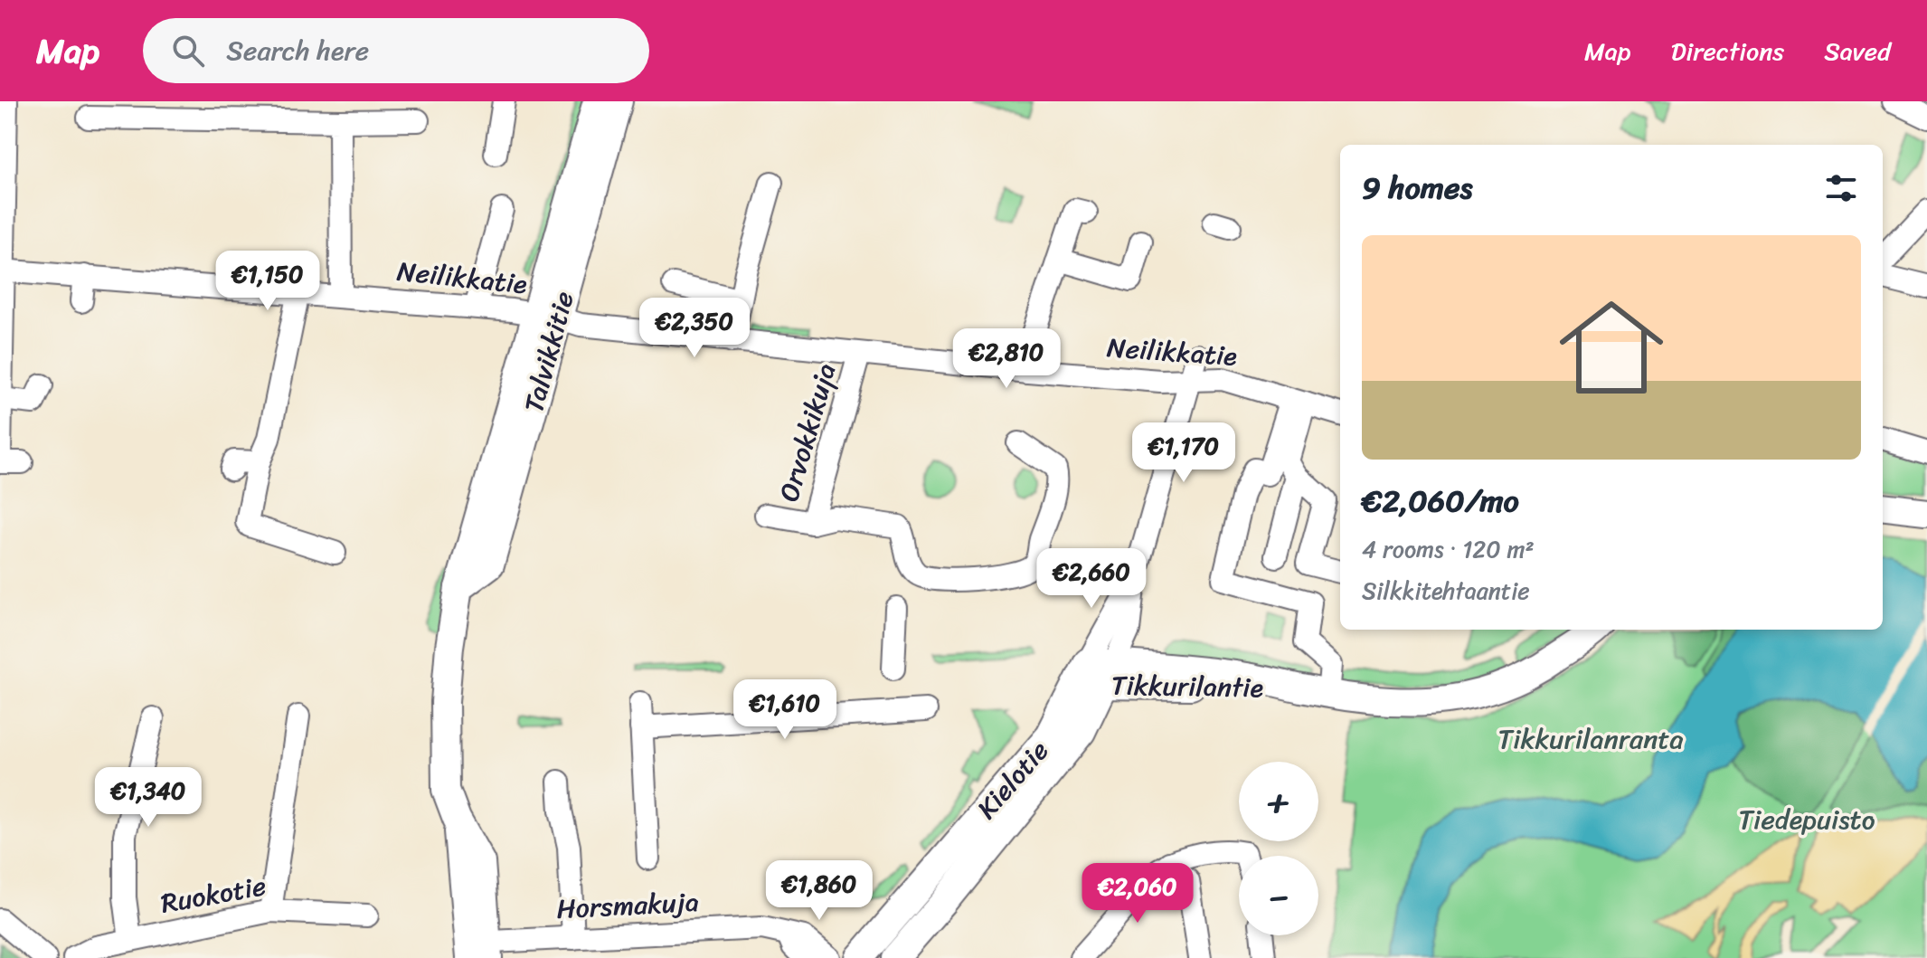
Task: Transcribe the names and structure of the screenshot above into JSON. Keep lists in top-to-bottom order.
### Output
{
  "streets": {
    "main road": ["Talvikkitie", "Tikkurilantie", "Kielotie"],
    "street": [
      "Neilikkatie",
      "Orvokkikuja",
      "Ruokotie",
      "Horsmakuja"
    ]
  },
  "crossings": [
    ["Neilikkatie", "Talvikkitie"],
    ["Neilikkatie", "Orvokkikuja"],
    ["Neilikkatie", "Kielotie"],
    ["Talvikkitie", "Horsmakuja"],
    ["Tikkurilantie", "Kielotie"]
  ],
  "parks": ["Tikkurilanranta", "Tiedepuisto"],
  "page": {
    "header": "Map",
    "search": "Search here",
    "nav": ["Map", "Directions", "Saved"],
    "heading": "9 homes",
    "list": [
      {
        "name": "€2,060/mo",
        "note": "4 rooms · 120 m² · Silkkitehtaantie"
      }
    ],
    "price": [
      "€1,150",
      "€2,350",
      "€2,810",
      "€1,170",
      "€2,660",
      "€1,610",
      "€1,340",
      "€1,860",
      "€2,060"
    ],
    "map_buttons": ["+", "−"]
  }
}
